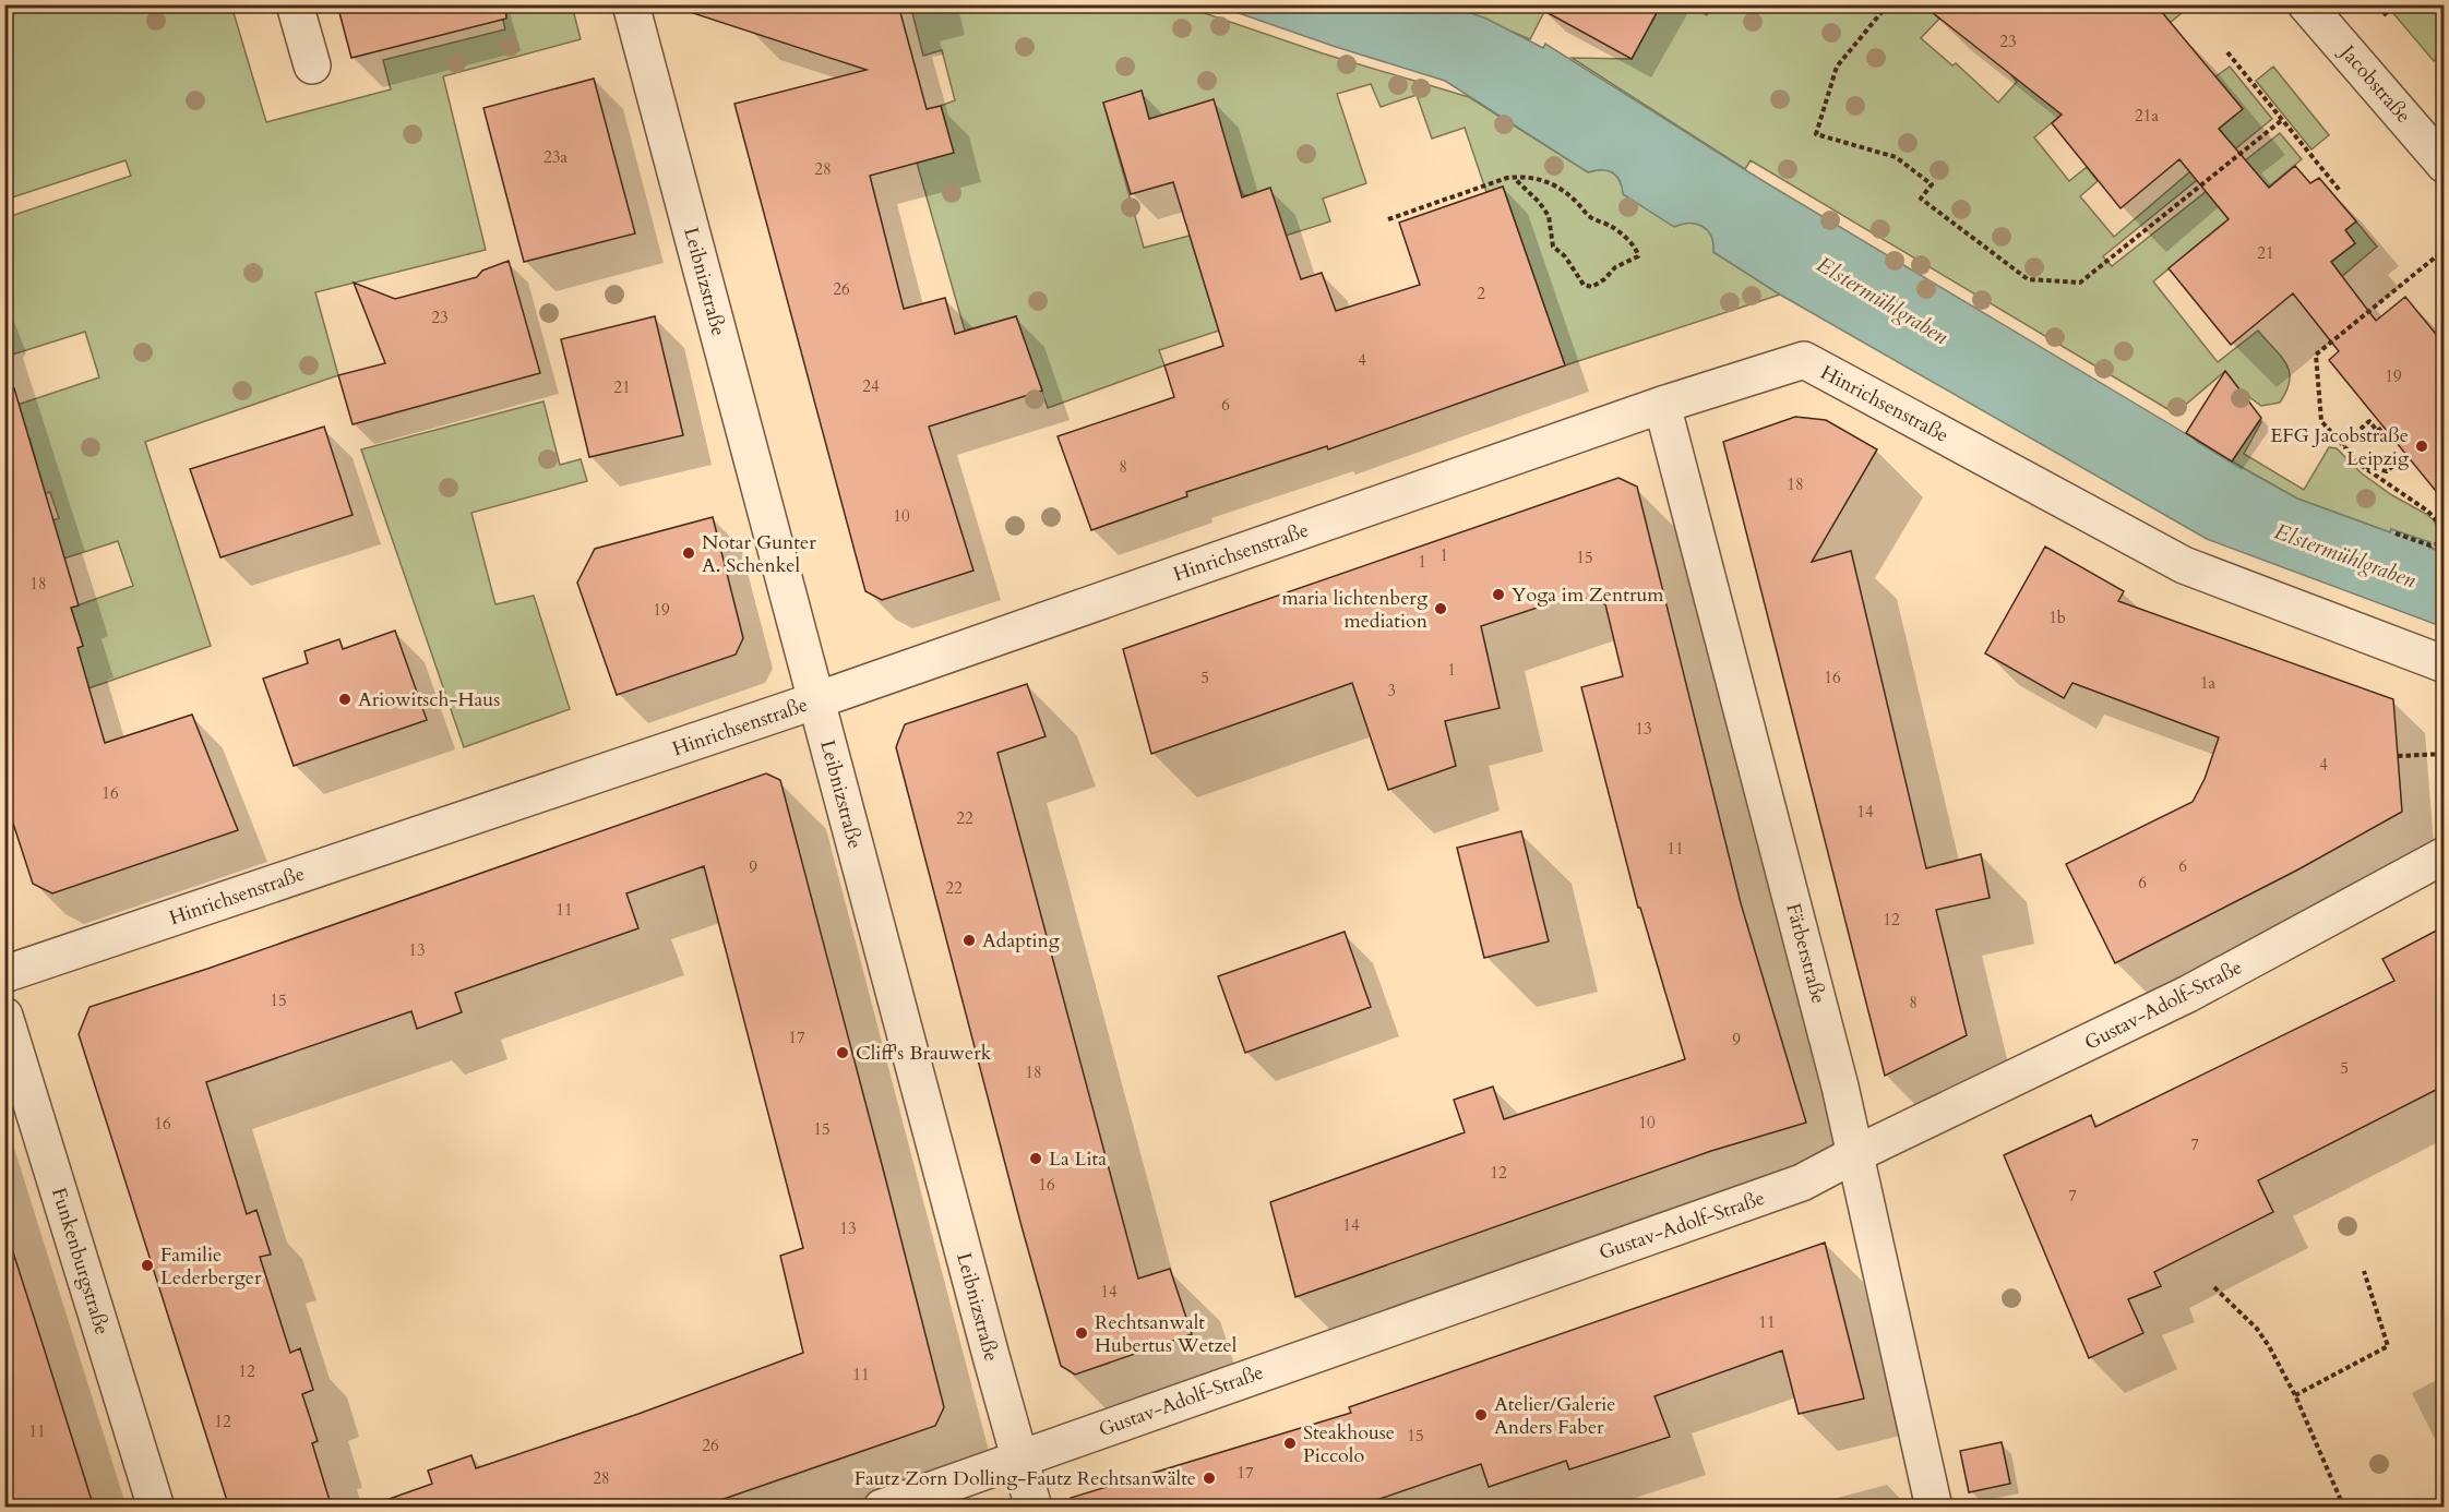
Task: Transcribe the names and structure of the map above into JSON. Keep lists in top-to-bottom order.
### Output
{
  "streets": {
    "street": [
      "Jacobstraße",
      "Leibnizstraße",
      "Hinrichsenstraße",
      "Färberstraße",
      "Gustav-Adolf-Straße",
      "Funkenburgstraße"
    ]
  },
  "crossings": [
    ["Leibnizstraße", "Hinrichsenstraße"],
    ["Leibnizstraße", "Gustav-Adolf-Straße"],
    ["Hinrichsenstraße", "Färberstraße"],
    ["Färberstraße", "Gustav-Adolf-Straße"]
  ],
  "water": ["Elstermühlgraben"],
  "places": [
    "EFG Jacobstraße Leipzig",
    "Notar Gunter A. Schenkel",
    "Yoga im Zentrum",
    "maria lichtenberg mediation",
    "Ariowitsch-Haus",
    "Adapting",
    "Cliff's Brauwerk",
    "La Lita",
    "Familie Lederberger",
    "Rechtsanwalt Hubertus Wetzel",
    "Atelier/Galerie Anders Faber",
    "Steakhouse Piccolo",
    "Fautz Zorn Dolling-Fautz Rechtsanwälte"
  ],
  "house_numbers": [
    "23",
    "21a",
    "23a",
    "28",
    "21",
    "26",
    "2",
    "23",
    "4",
    "19",
    "24",
    "21",
    "6",
    "8",
    "18",
    "10",
    "1",
    "15",
    "1",
    "18",
    "19",
    "1b",
    "1",
    "5",
    "16",
    "1a",
    "3",
    "13",
    "4",
    "16",
    "14",
    "22",
    "11",
    "6",
    "9",
    "6",
    "22",
    "11",
    "12",
    "13",
    "15",
    "8",
    "17",
    "9",
    "5",
    "18",
    "10",
    "16",
    "15",
    "7",
    "12",
    "16",
    "7",
    "14",
    "13",
    "14",
    "11",
    "12",
    "11",
    "12",
    "11",
    "15",
    "26",
    "17",
    "28"
  ]
}
